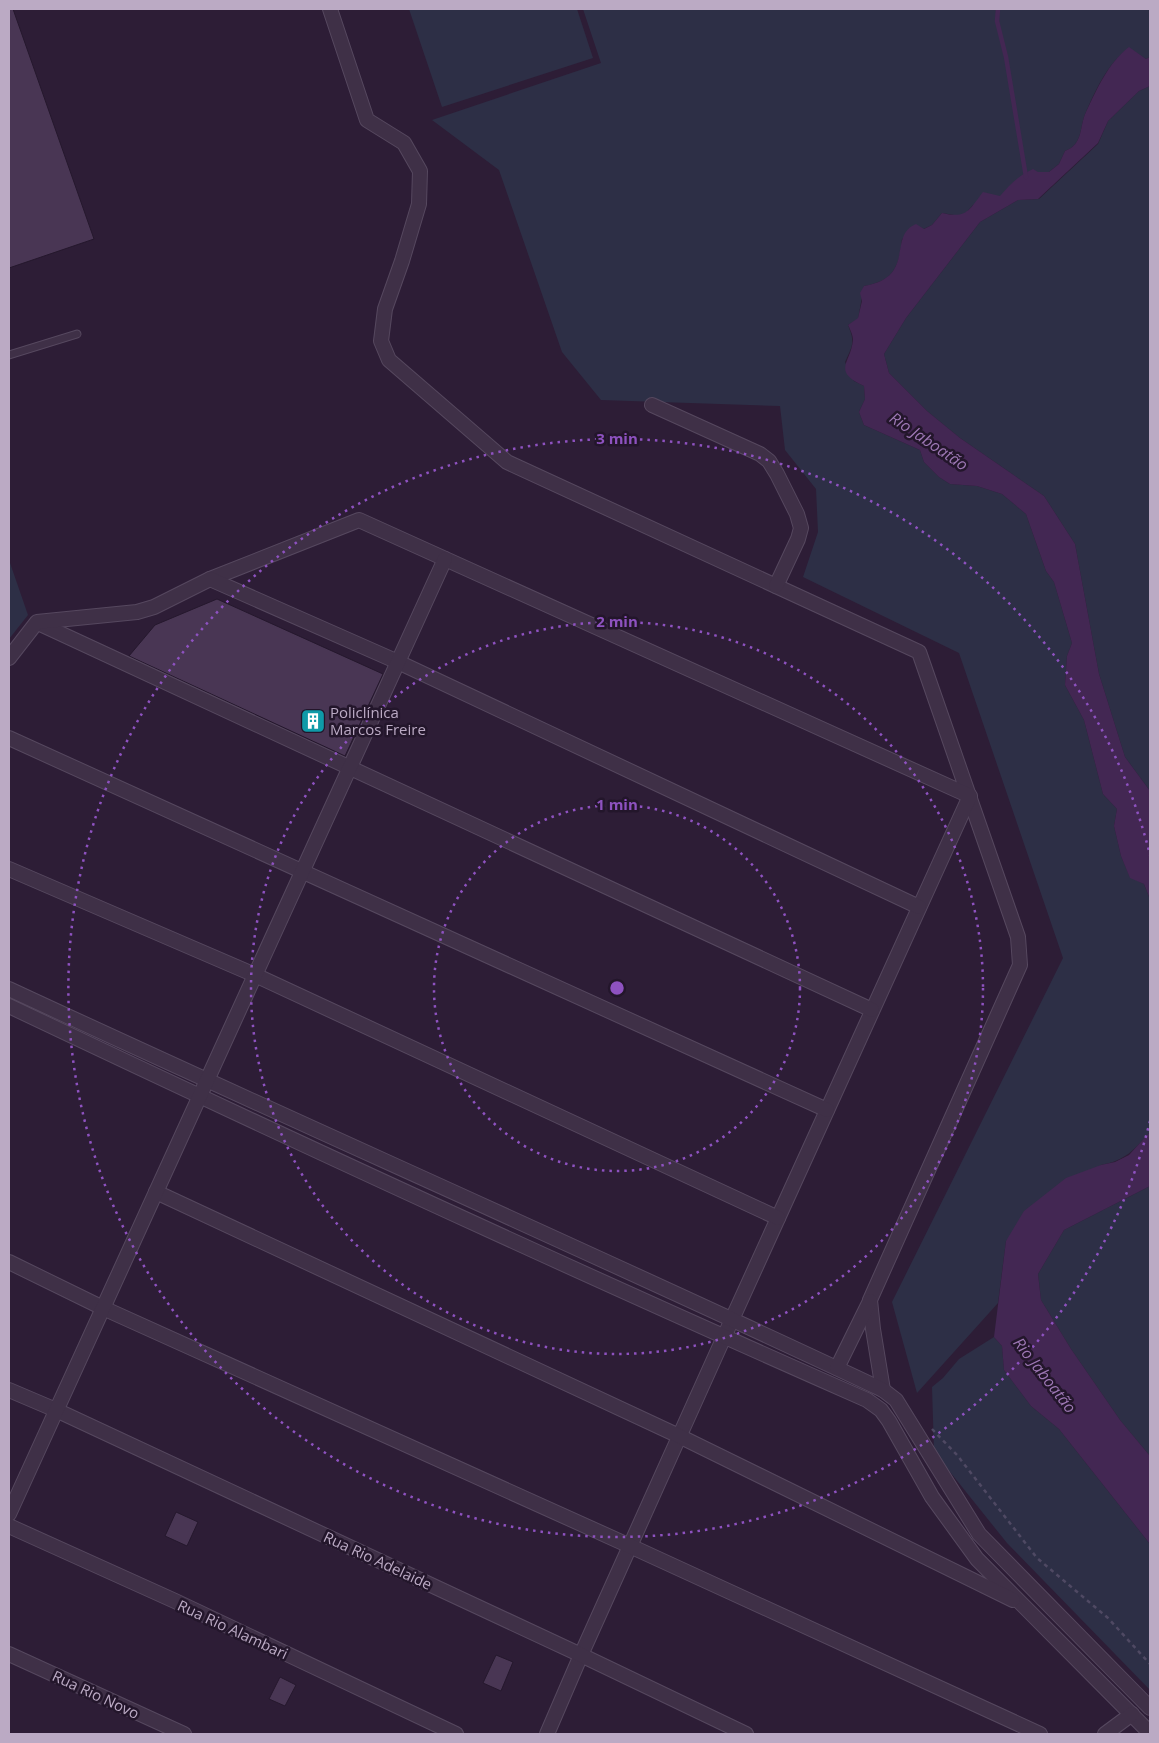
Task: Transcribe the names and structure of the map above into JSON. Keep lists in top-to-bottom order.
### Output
{
  "streets": {
    "street": ["Rua Rio Adelaide", "Rua Rio Alambari", "Rua Rio Novo"]
  },
  "water": ["Rio Jaboatão"],
  "places": {
    "building": ["Policlínica Marcos Freire"]
  },
  "rings": ["3 min", "2 min", "1 min"]
}
